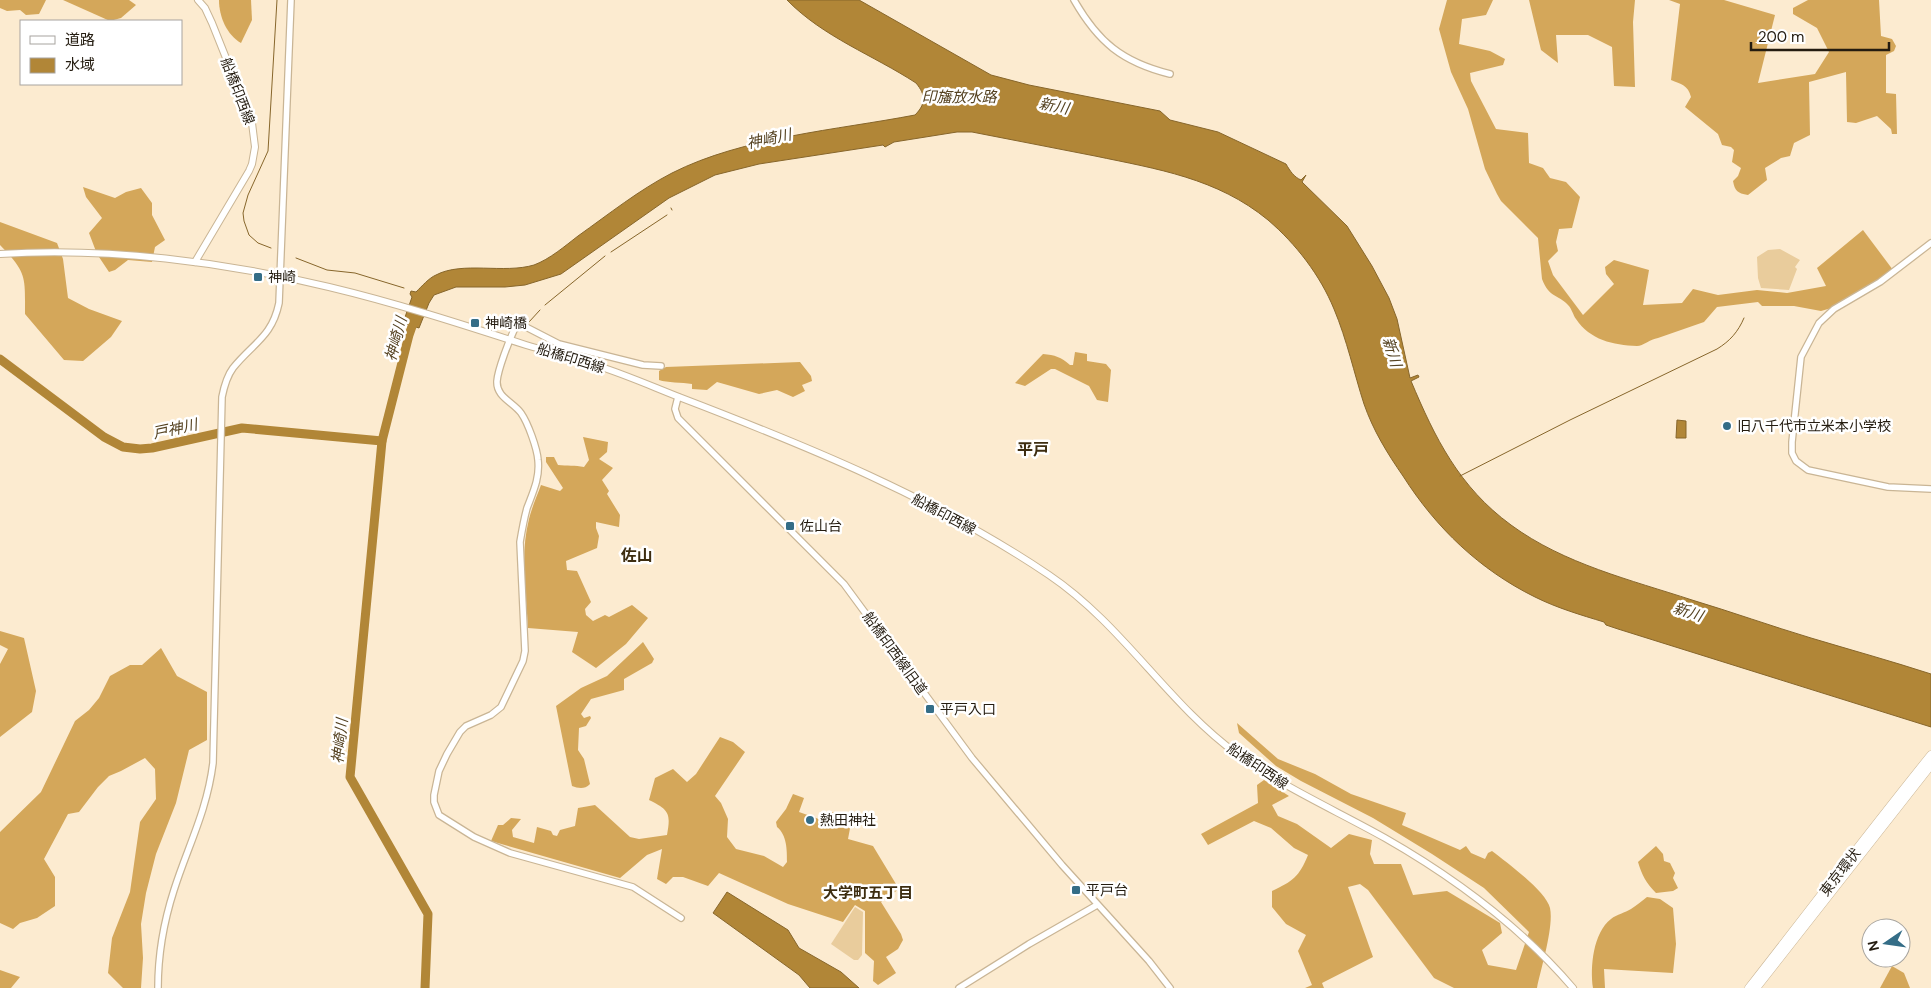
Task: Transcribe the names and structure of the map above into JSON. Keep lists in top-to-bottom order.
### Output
{
  "streets": {
    "highway": ["東京環状"],
    "main road": ["船橋印西線"],
    "street": ["船橋印西線旧道"]
  },
  "crossings": [
    ["船橋印西線", "船橋印西線旧道"]
  ],
  "districts": ["平戸", "佐山", "大学町五丁目"],
  "water": [
    "印旛放水路",
    "新川",
    "神崎川",
    "戸神川"
  ],
  "places": {
    "transit": [
      "神崎",
      "神崎橋",
      "佐山台",
      "平戸入口",
      "平戸台"
    ],
    "other": ["旧八千代市立米本小学校", "熱田神社"]
  },
  "legend": ["道路", "水域"],
  "scale_bar": "200 m",
  "north": "left"
}
